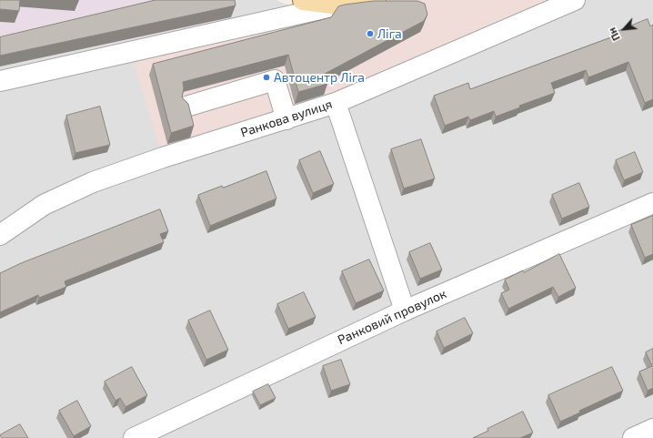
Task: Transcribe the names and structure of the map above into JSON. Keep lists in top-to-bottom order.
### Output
{
  "streets": {
    "street": ["Ранкова вулиця", "Ранковий провулок"]
  },
  "places": ["Ліга", "Автоцентр Ліга"],
  "north": "bottom left"
}
